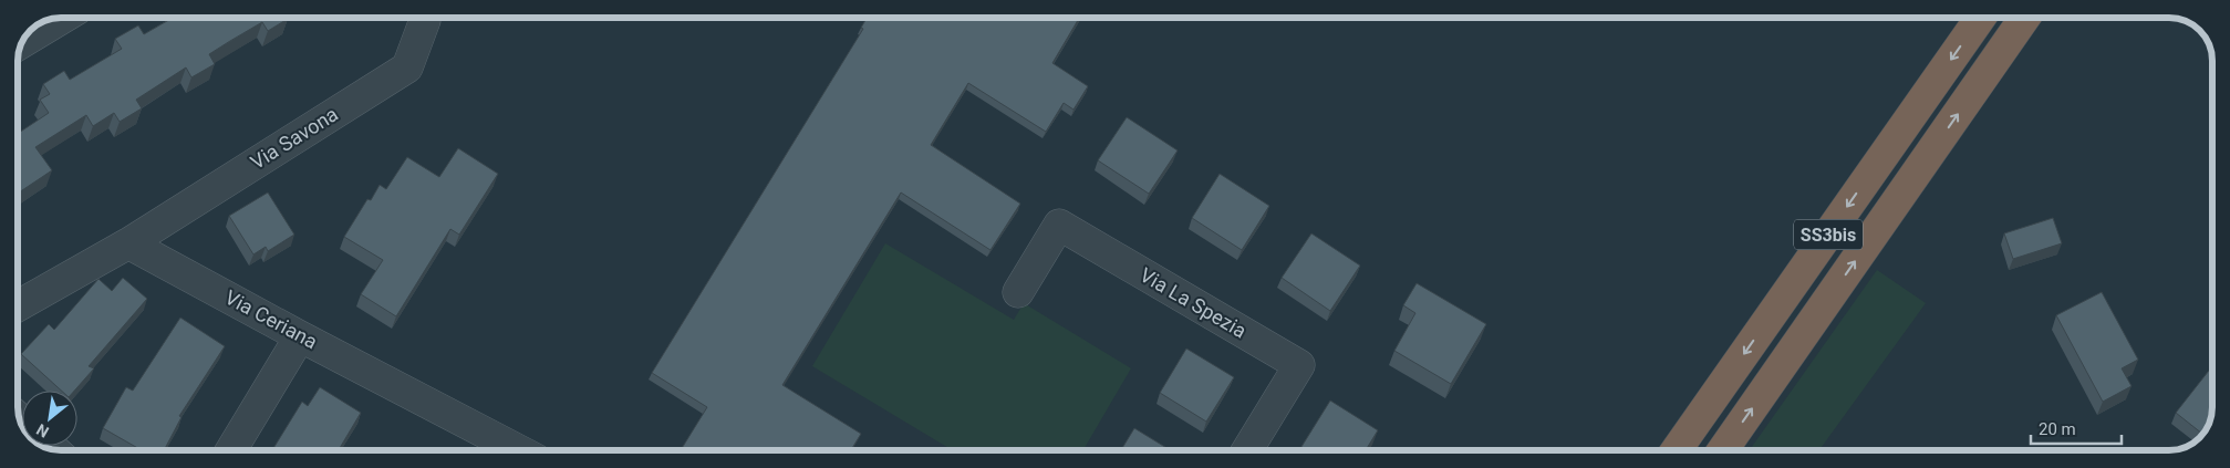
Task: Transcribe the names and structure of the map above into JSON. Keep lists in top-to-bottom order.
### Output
{
  "streets": {
    "highway": ["SS3bis"],
    "street": ["Via Savona", "Via La Spezia", "Via Ceriana"]
  },
  "crossings": [
    ["Via Savona", "Via Ceriana"]
  ],
  "scale_bar": "20 m",
  "north": "bottom left"
}
